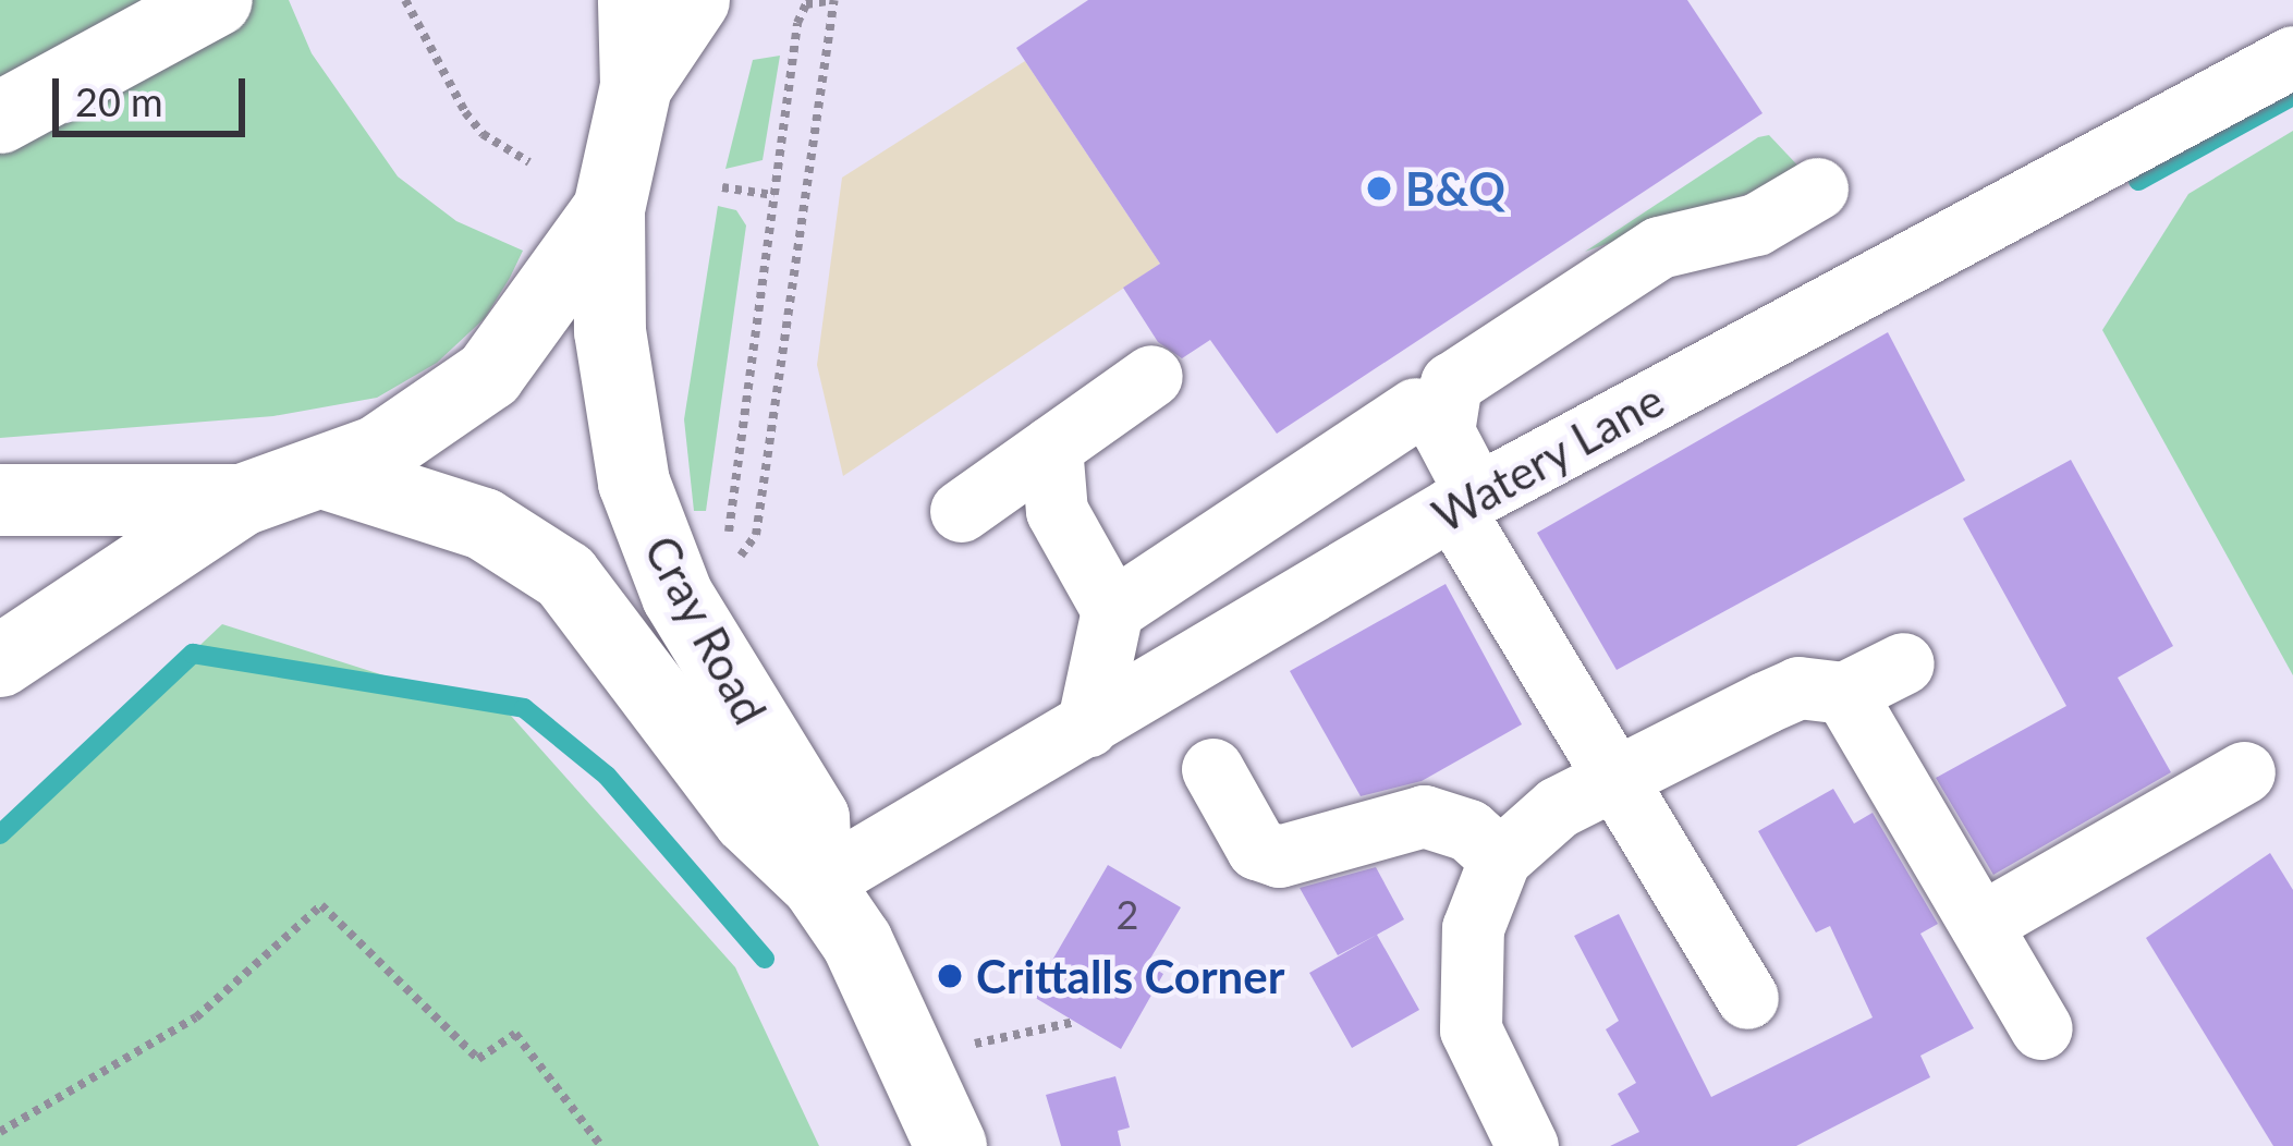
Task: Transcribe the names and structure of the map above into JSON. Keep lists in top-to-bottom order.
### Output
{
  "streets": {
    "main road": ["Cray Road"],
    "street": ["Watery Lane"]
  },
  "crossings": [
    ["Watery Lane", "Cray Road"]
  ],
  "places": ["B&Q", "Crittalls Corner"],
  "house_numbers": ["2"],
  "scale_bar": "20 m"
}
